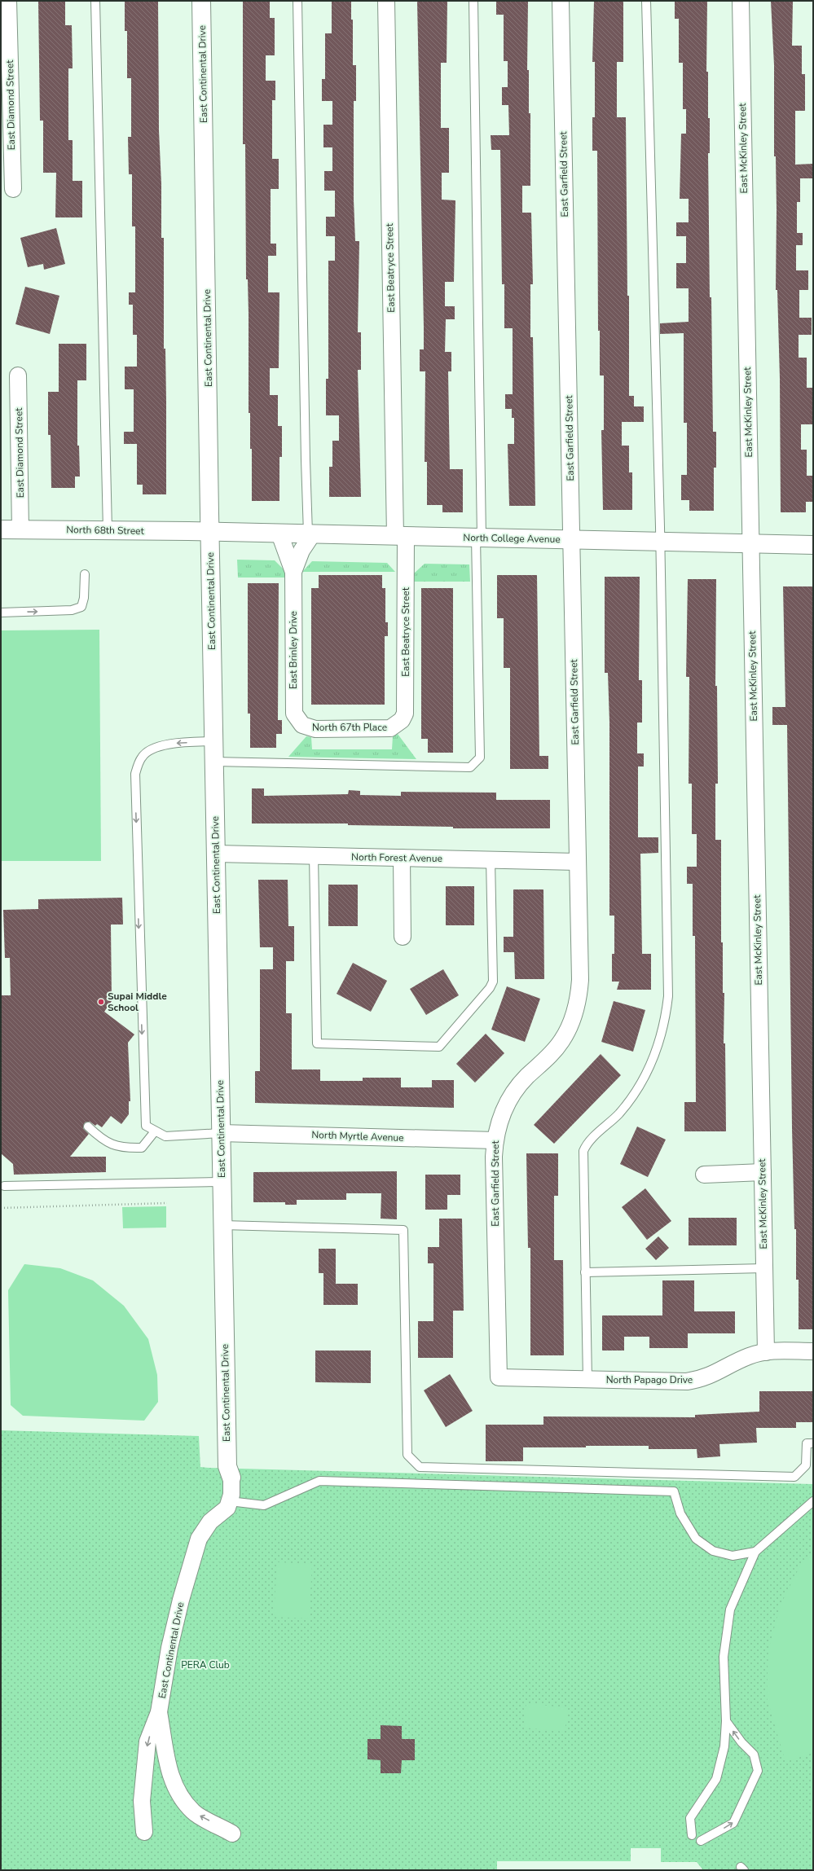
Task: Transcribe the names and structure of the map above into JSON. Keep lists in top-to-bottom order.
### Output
{
  "streets": {
    "street": [
      "East Continental Drive",
      "East Diamond Street",
      "East McKinley Street",
      "East Garfield Street",
      "East Beatryce Street",
      "North 68th Street",
      "North College Avenue",
      "East Brinley Drive",
      "North 67th Place",
      "North Forest Avenue",
      "North Myrtle Avenue",
      "North Papago Drive"
    ]
  },
  "crossings": [
    ["East Continental Drive", "North 68th Street"],
    ["East Continental Drive", "North College Avenue"],
    ["East Continental Drive", "North Forest Avenue"],
    ["East Continental Drive", "North Myrtle Avenue"],
    ["East Diamond Street", "North 68th Street"],
    ["East McKinley Street", "North College Avenue"],
    ["East McKinley Street", "North Papago Drive"],
    ["East Garfield Street", "North College Avenue"],
    ["East Garfield Street", "North Forest Avenue"],
    ["East Garfield Street", "North Myrtle Avenue"],
    ["East Garfield Street", "North Papago Drive"],
    ["East Beatryce Street", "North College Avenue"],
    ["East Beatryce Street", "North 67th Place"],
    ["North 68th Street", "North College Avenue"],
    ["North College Avenue", "East Brinley Drive"],
    ["East Brinley Drive", "North 67th Place"]
  ],
  "parks": ["PERA Club"],
  "places": ["Supai Middle School"]
}
